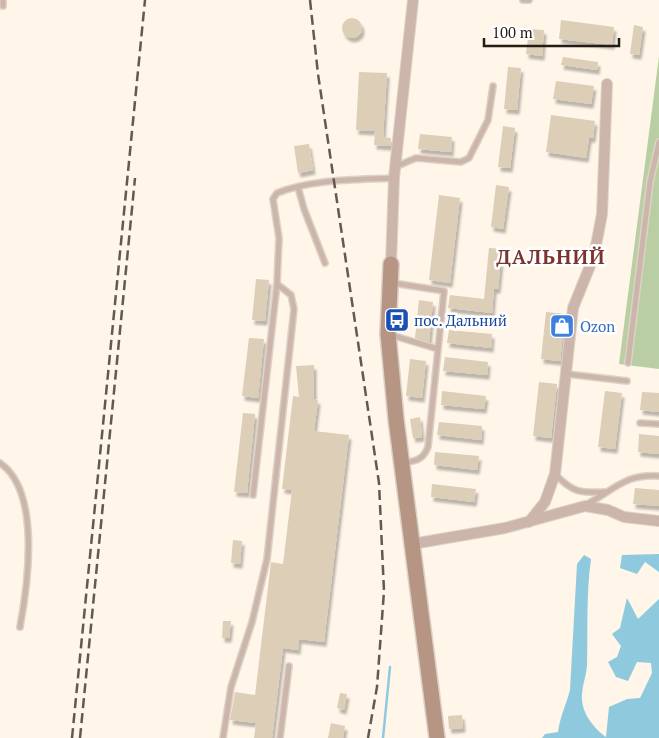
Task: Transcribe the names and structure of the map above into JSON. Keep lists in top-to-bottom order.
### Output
{
  "districts": ["ДАЛЬНИЙ"],
  "places": {
    "bus stop": ["пос. Дальний"],
    "shop": ["Ozon"]
  },
  "scale_bar": "100 m"
}
